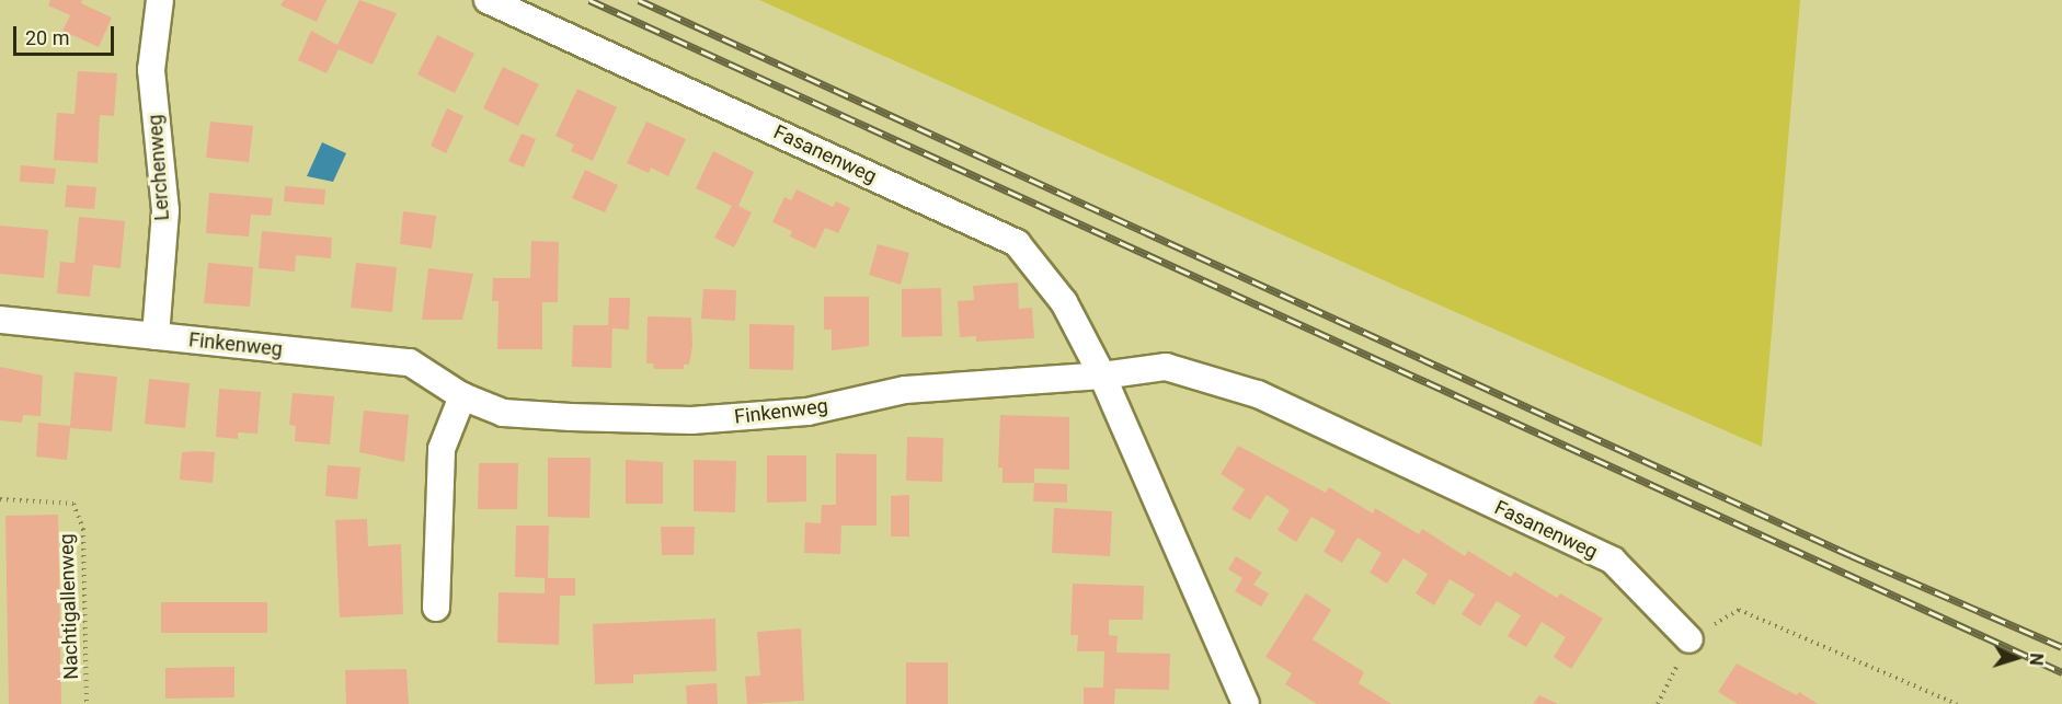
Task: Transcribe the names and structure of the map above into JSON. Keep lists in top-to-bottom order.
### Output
{
  "streets": {
    "street": ["Fasanenweg", "Lerchenweg", "Finkenweg"],
    "path": ["Nachtigallenweg"]
  },
  "crossings": [
    ["Fasanenweg", "Finkenweg"],
    ["Lerchenweg", "Finkenweg"]
  ],
  "scale_bar": "20 m",
  "north": "right"
}
